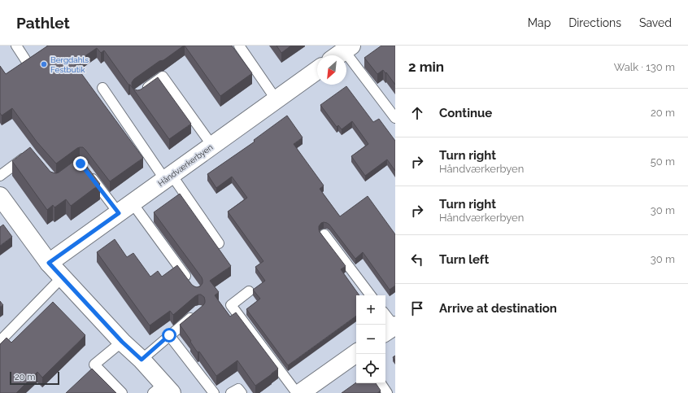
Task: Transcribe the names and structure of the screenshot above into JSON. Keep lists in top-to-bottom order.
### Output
{
  "streets": {
    "street": ["Håndværkerbyen"]
  },
  "places": ["Bergdahls Festbutik"],
  "scale_bar": "20 m",
  "north": "bottom left",
  "page": {
    "header": "Pathlet",
    "nav": ["Map", "Directions", "Saved"],
    "heading": ["2 min", "Walk · 130 m"],
    "list": [
      ["Continue", "20 m"],
      ["Turn right", "Håndværkerbyen", "50 m"],
      ["Turn right", "Håndværkerbyen", "30 m"],
      ["Turn left", "30 m"],
      "Arrive at destination"
    ],
    "map_buttons": ["+", "−"],
    "scale": "20 m"
  }
}
